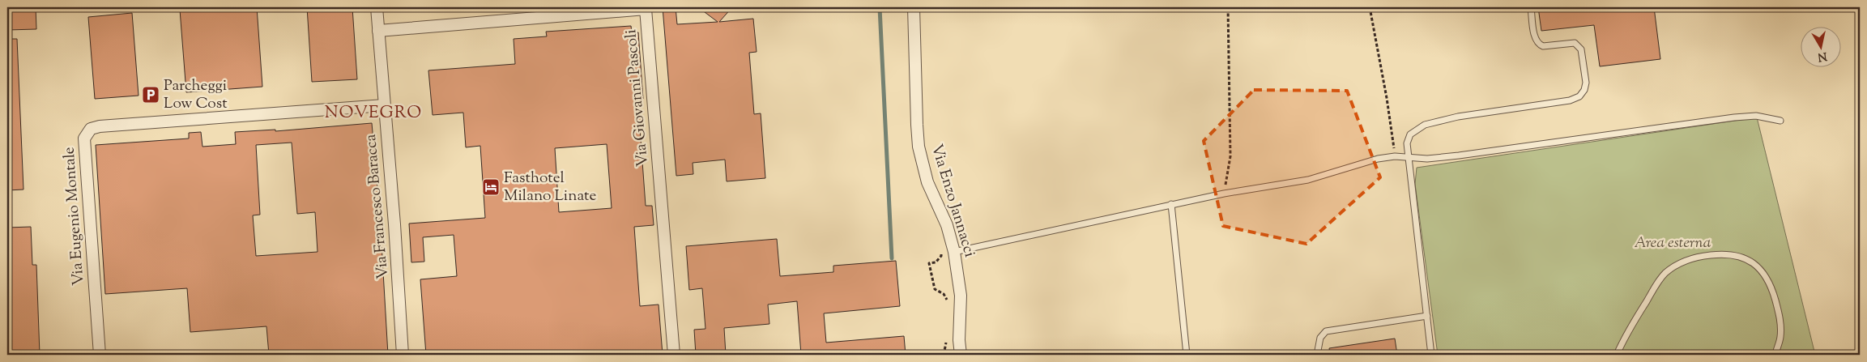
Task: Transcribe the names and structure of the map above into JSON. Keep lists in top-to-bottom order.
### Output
{
  "streets": {
    "street": [
      "Via Giovanni Pascoli",
      "Via Enzo Jannacci",
      "Via Francesco Baracca",
      "Via Eugenio Montale"
    ]
  },
  "crossings": [
    ["Via Giovanni Pascoli", "Via Francesco Baracca"],
    ["Via Francesco Baracca", "Via Eugenio Montale"]
  ],
  "districts": ["NOVEGRO"],
  "parks": ["Area esterna"],
  "places": {
    "parking": ["Parcheggi Low Cost"],
    "hotel": ["Fasthotel Milano Linate"]
  },
  "north": "bottom"
}
